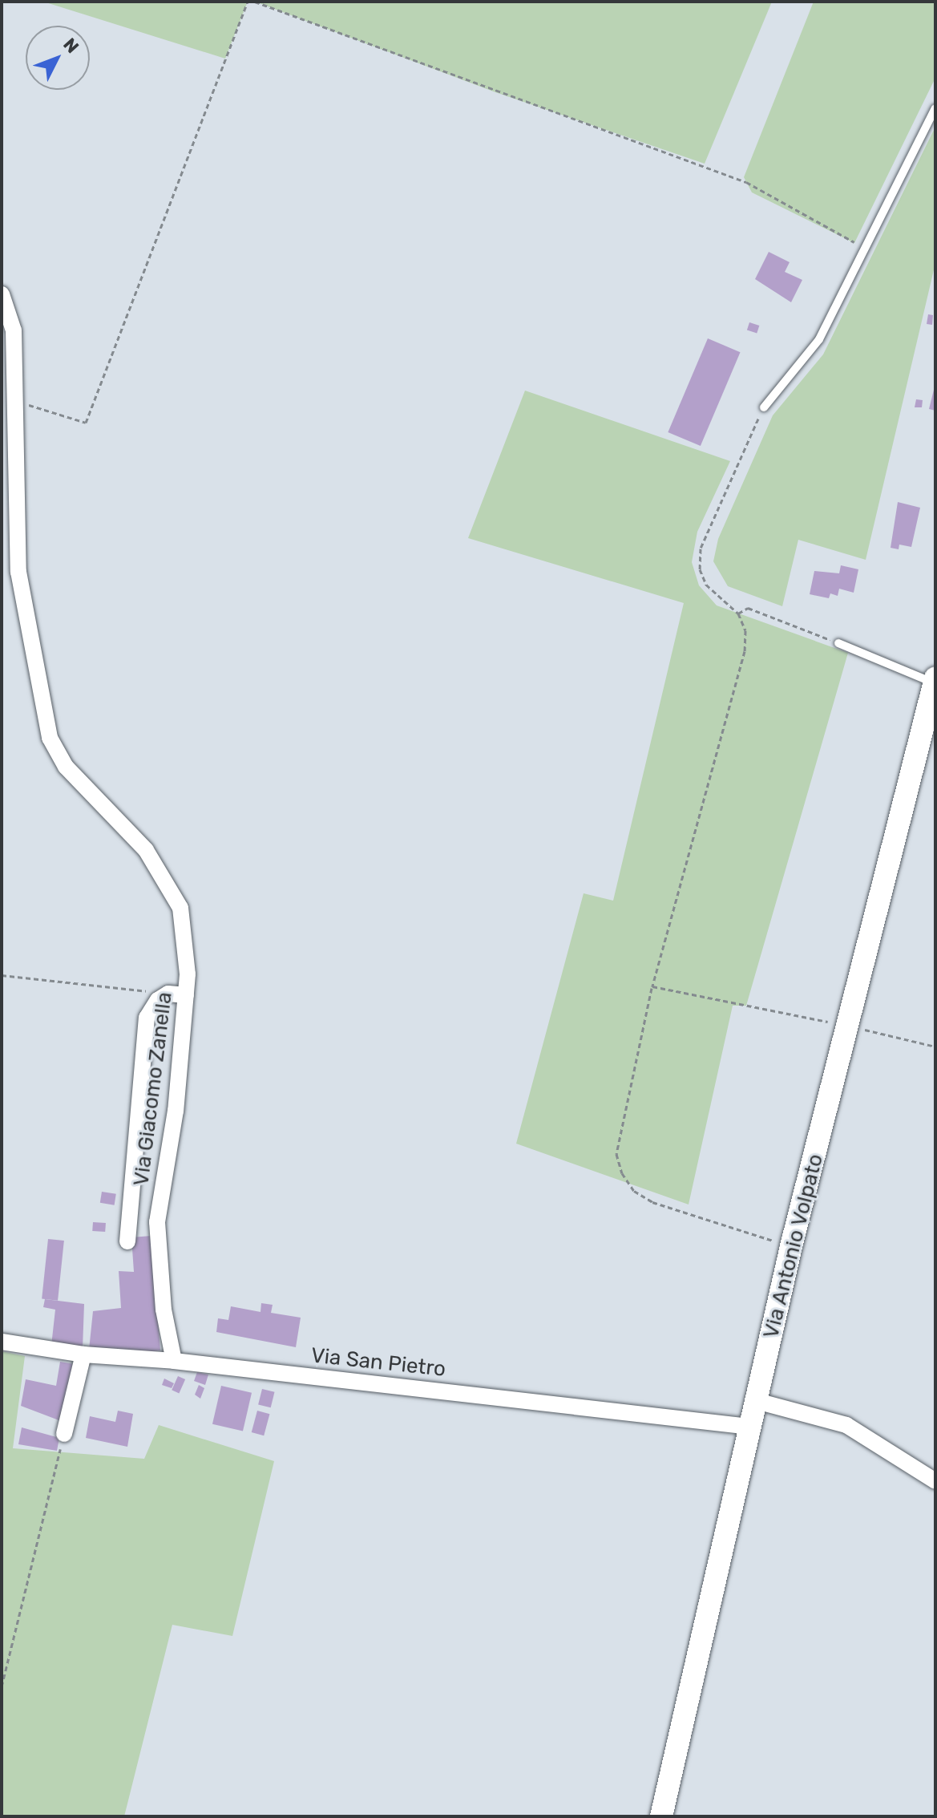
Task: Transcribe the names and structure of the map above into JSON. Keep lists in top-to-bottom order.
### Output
{
  "streets": {
    "street": ["Via Giacomo Zanella", "Via Antonio Volpato", "Via San Pietro"]
  },
  "crossings": [
    ["Via Giacomo Zanella", "Via San Pietro"],
    ["Via Antonio Volpato", "Via San Pietro"]
  ],
  "north": "top right"
}
